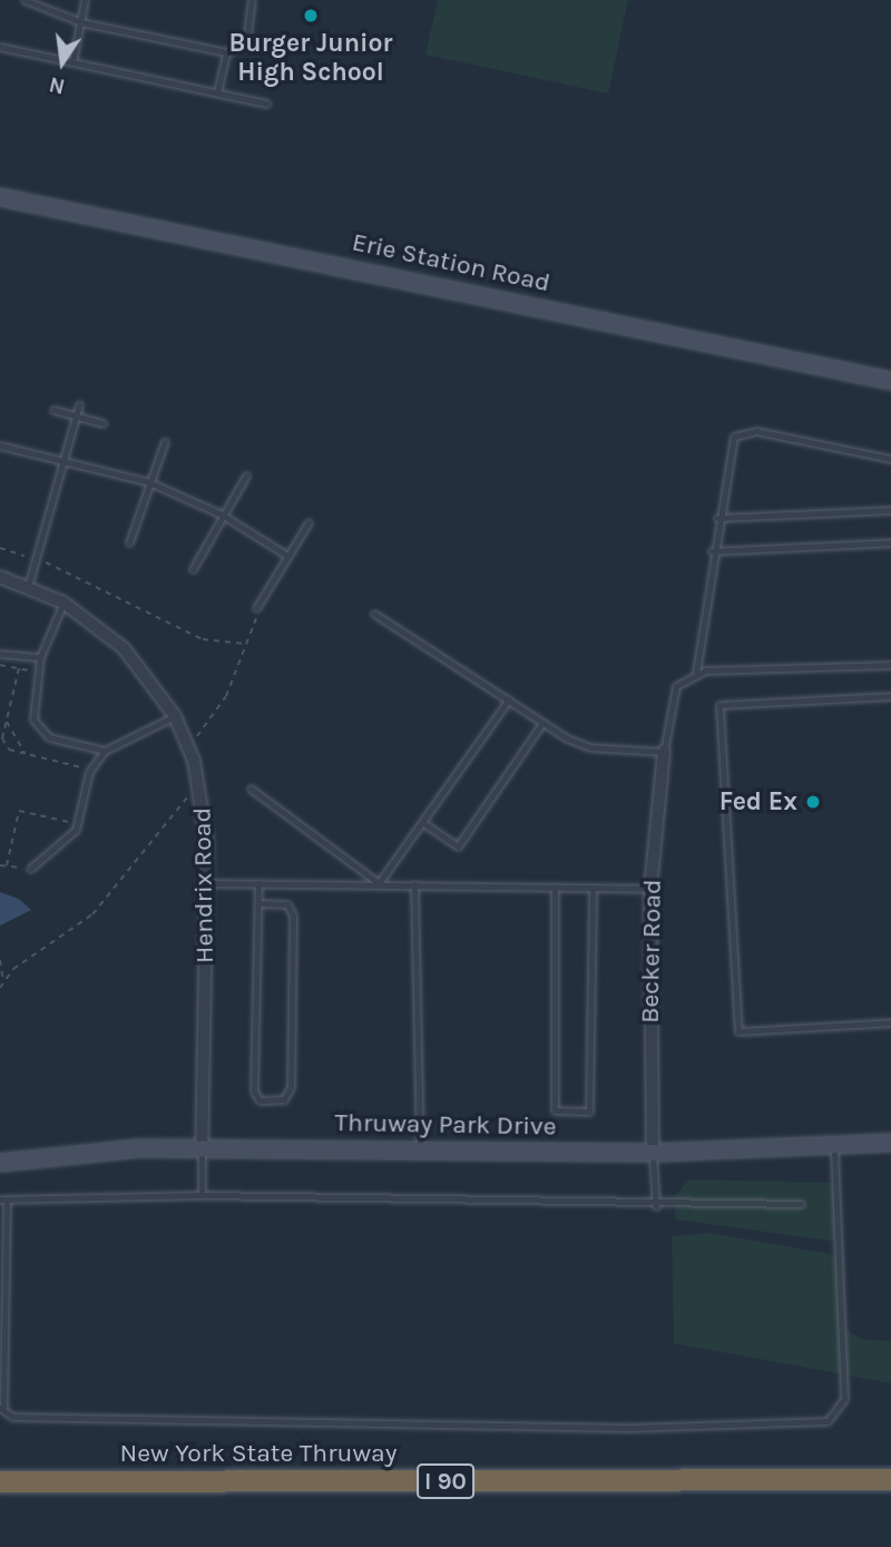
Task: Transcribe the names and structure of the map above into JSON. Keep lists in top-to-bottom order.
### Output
{
  "streets": {
    "highway": ["New York State Thruway", "I 90"],
    "main road": ["Erie Station Road", "Thruway Park Drive"],
    "street": ["Hendrix Road", "Becker Road"]
  },
  "crossings": [
    ["Hendrix Road", "Thruway Park Drive"],
    ["Becker Road", "Thruway Park Drive"]
  ],
  "places": ["Burger Junior High School", "Fed Ex"],
  "north": "bottom"
}
